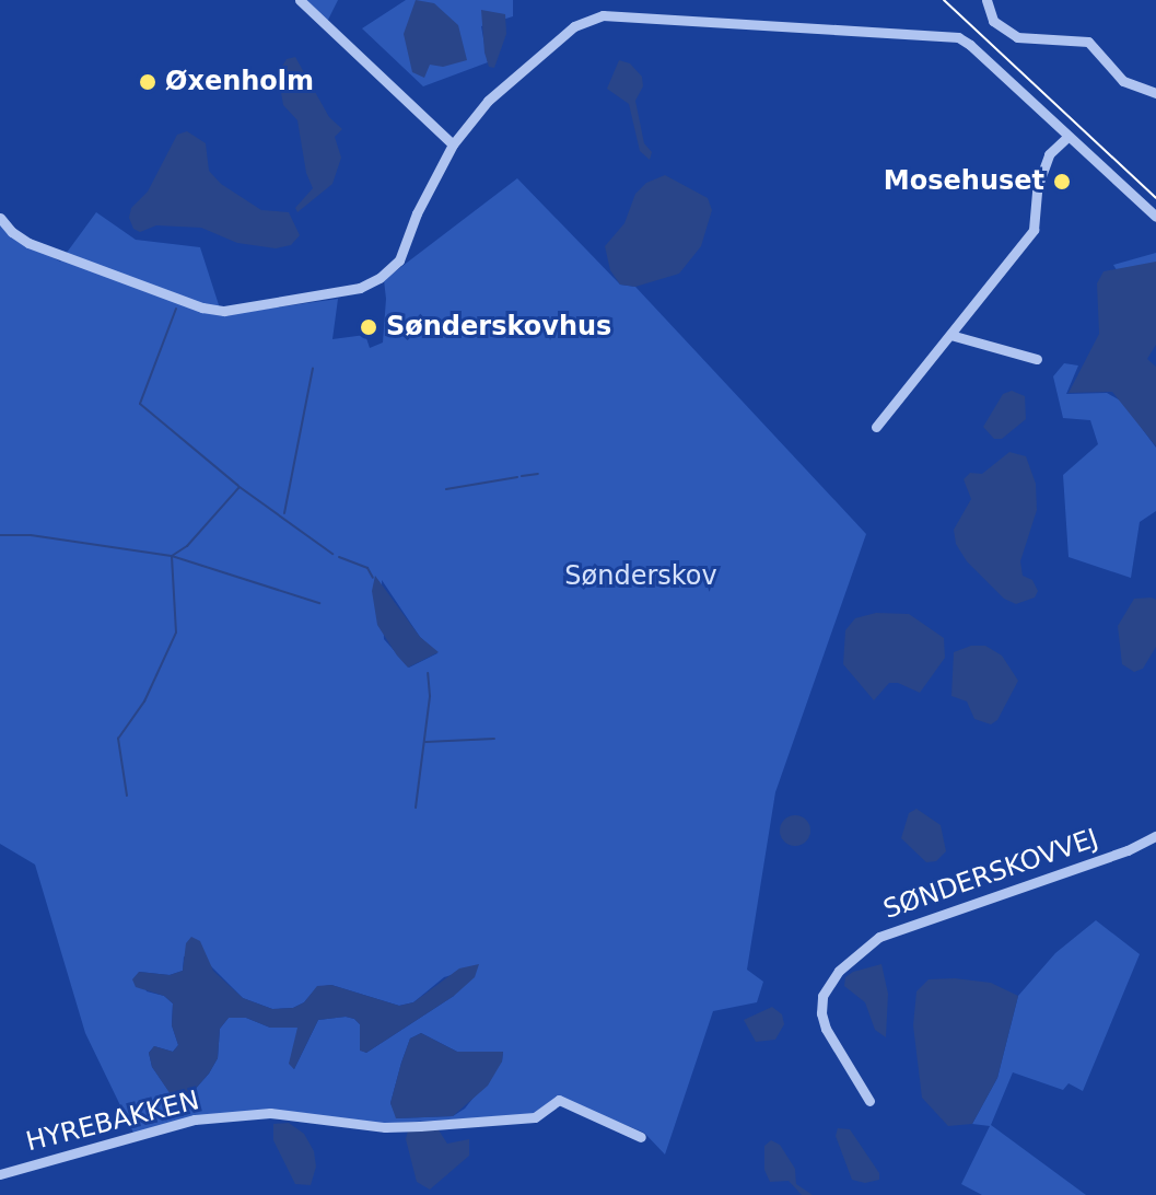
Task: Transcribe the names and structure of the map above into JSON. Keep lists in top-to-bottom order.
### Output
{
  "streets": {
    "street": ["SØNDERSKOVVEJ", "HYREBAKKEN"]
  },
  "parks": ["Sønderskov"],
  "places": ["Øxenholm", "Mosehuset", "Sønderskovhus"]
}
